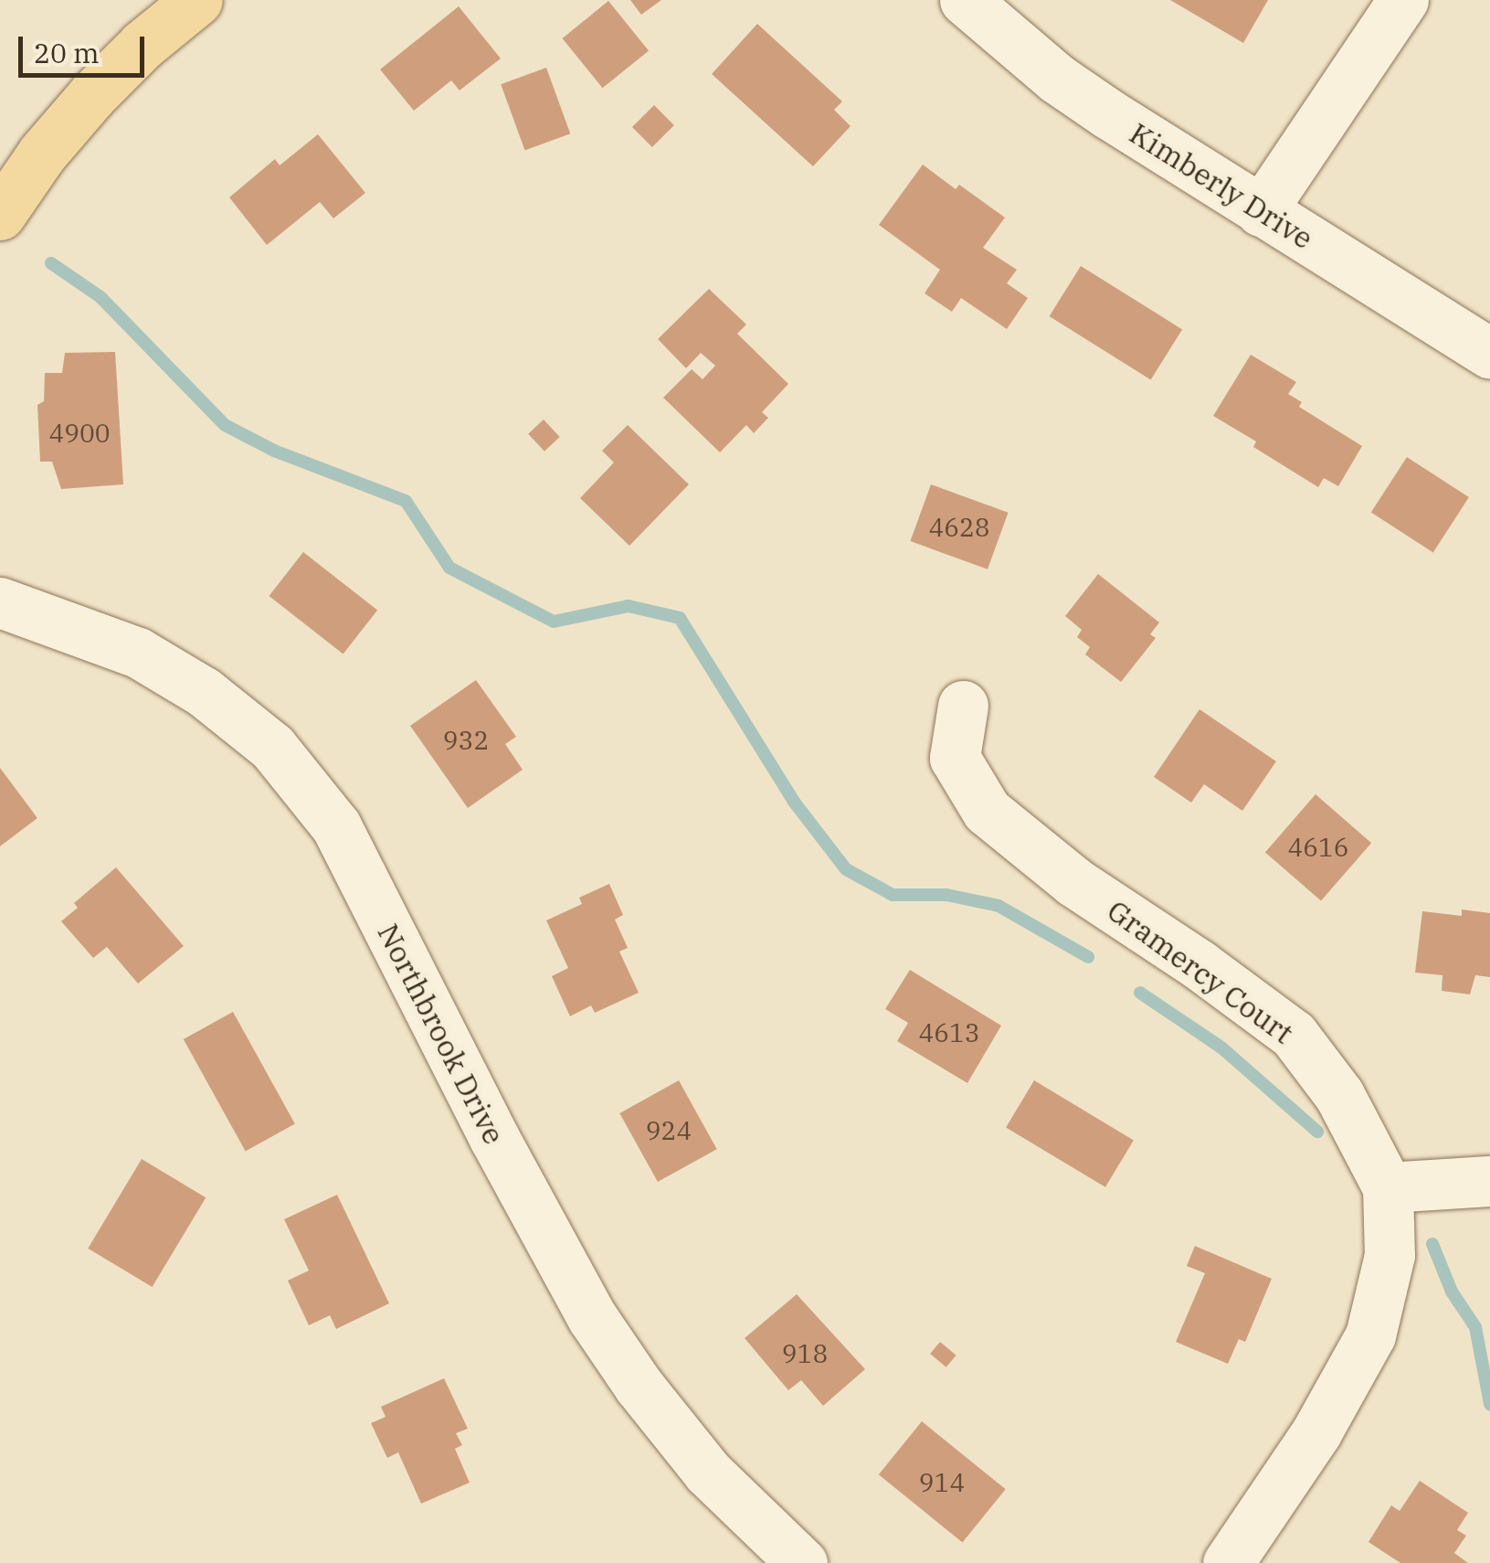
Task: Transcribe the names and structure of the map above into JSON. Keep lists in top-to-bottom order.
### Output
{
  "streets": {
    "street": ["Kimberly Drive", "Gramercy Court", "Northbrook Drive"]
  },
  "house_numbers": [
    "4900",
    "4628",
    "932",
    "4616",
    "4613",
    "924",
    "918",
    "914"
  ],
  "scale_bar": "20 m"
}
